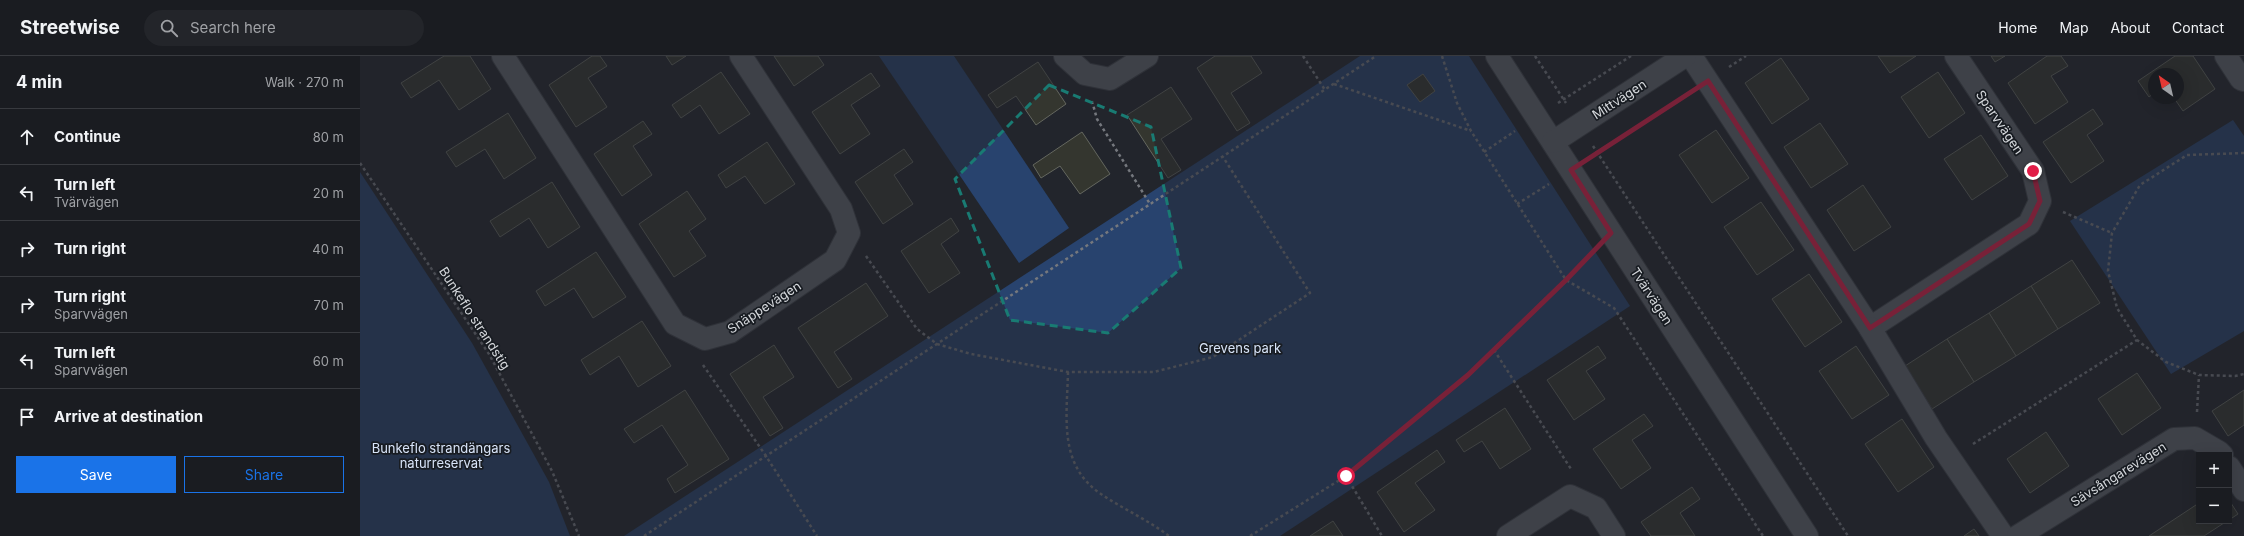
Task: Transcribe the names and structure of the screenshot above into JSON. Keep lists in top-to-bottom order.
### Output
{
  "streets": {
    "street": [
      "Mittvägen",
      "Sparvvägen",
      "Tvärvägen",
      "Snäppevägen",
      "Sävsångarevägen"
    ],
    "path": ["Bunkeflo strandstig"]
  },
  "crossings": [
    ["Mittvägen", "Tvärvägen"]
  ],
  "parks": ["Grevens park", "Bunkeflo strandängars naturreservat"],
  "north": "top left",
  "page": {
    "header": "Streetwise",
    "search": "Search here",
    "nav": [
      "Home",
      "Map",
      "About",
      "Contact"
    ],
    "heading": ["4 min", "Walk · 270 m"],
    "list": [
      ["Continue", "80 m"],
      ["Turn left", "Tvärvägen", "20 m"],
      ["Turn right", "40 m"],
      ["Turn right", "Sparvvägen", "70 m"],
      ["Turn left", "Sparvvägen", "60 m"],
      "Arrive at destination"
    ],
    "buttons": ["Save", "Share"],
    "map_buttons": ["+", "−"]
  }
}
